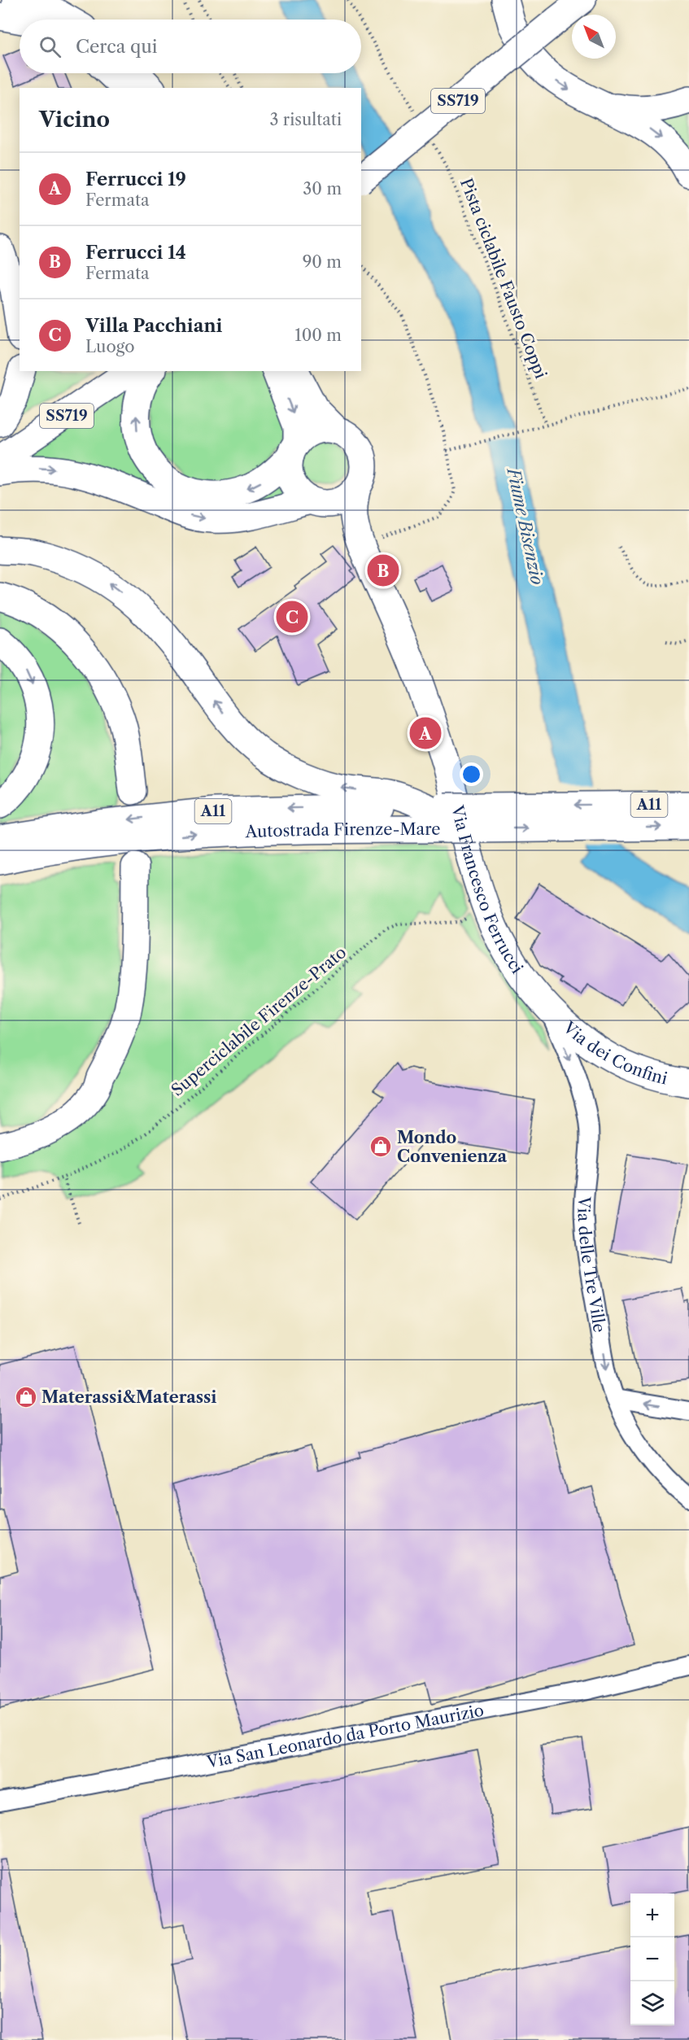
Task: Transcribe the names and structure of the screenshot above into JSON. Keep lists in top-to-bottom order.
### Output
{
  "streets": {
    "main road": [
      "SS719",
      "A11",
      "Autostrada Firenze-Mare",
      "Via Francesco Ferrucci",
      "Via dei Confini"
    ],
    "street": ["Via delle Tre Ville", "Via San Leonardo da Porto Maurizio"],
    "path": ["Pista ciclabile Fausto Coppi", "Superciclabile Firenze-Prato"]
  },
  "crossings": [
    ["Via Francesco Ferrucci", "Via dei Confini"],
    ["Via Francesco Ferrucci", "Via delle Tre Ville"],
    ["Via dei Confini", "Via delle Tre Ville"]
  ],
  "one_way": ["Via delle Tre Ville"],
  "water": ["Fiume Bisenzio"],
  "places": {
    "shop": ["Mondo Convenienza", "Materassi&Materassi"]
  },
  "north": "top left",
  "page": {
    "search": "Cerca qui",
    "heading": ["Vicino", "3 risultati"],
    "list": [
      {
        "mark": "A",
        "name": "Ferrucci 19",
        "note": "Fermata",
        "value": "30 m"
      },
      {
        "mark": "B",
        "name": "Ferrucci 14",
        "note": "Fermata",
        "value": "90 m"
      },
      {
        "mark": "C",
        "name": "Villa Pacchiani",
        "note": "Luogo",
        "value": "100 m"
      }
    ],
    "pins": ["B", "C", "A"],
    "map_buttons": ["+", "−"]
  }
}
